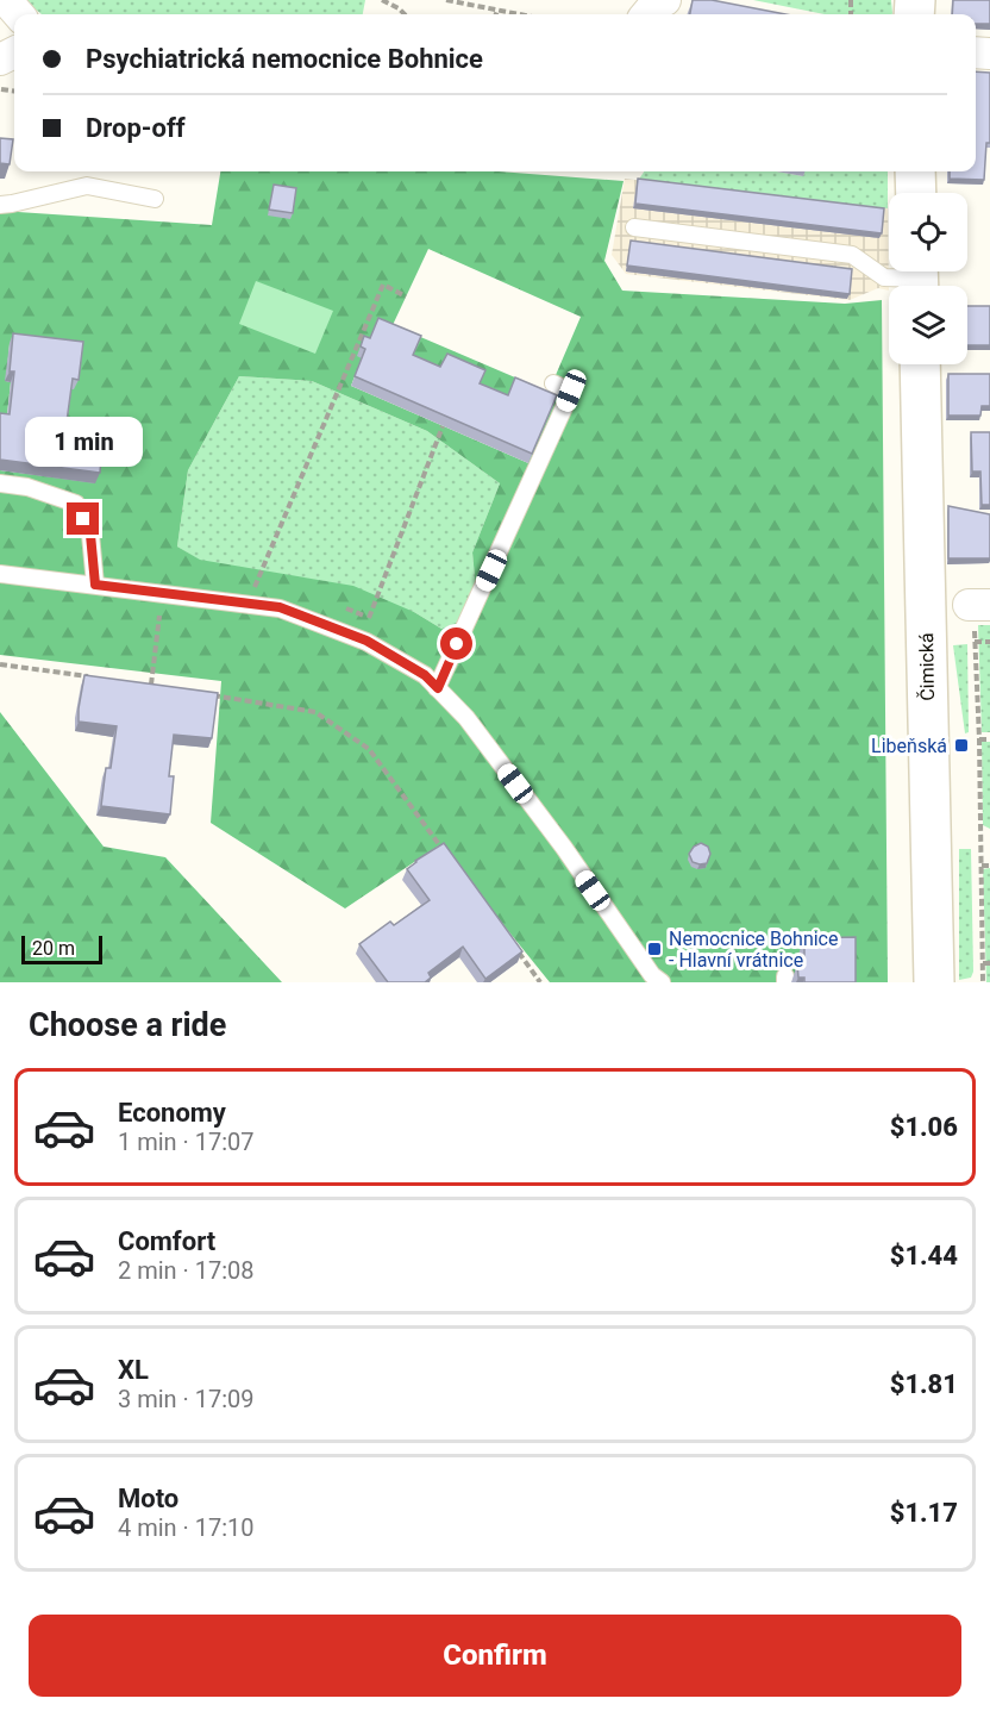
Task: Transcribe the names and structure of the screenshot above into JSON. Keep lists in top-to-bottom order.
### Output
{
  "streets": {
    "street": ["Čimická"]
  },
  "places": {
    "transit": ["Libeňská", "Nemocnice Bohnice - Hlavní vrátnice"]
  },
  "scale_bar": "20 m",
  "page": {
    "banner": ["Psychiatrická nemocnice Bohnice", "Drop-off"],
    "bubble": "1 min",
    "scale": "20 m",
    "heading": "Choose a ride",
    "list": [
      {
        "name": "Economy",
        "note": "1 min · 17:07",
        "value": "$1.06"
      },
      {
        "name": "Comfort",
        "note": "2 min · 17:08",
        "value": "$1.44"
      },
      {
        "name": "XL",
        "note": "3 min · 17:09",
        "value": "$1.81"
      },
      {
        "name": "Moto",
        "note": "4 min · 17:10",
        "value": "$1.17"
      }
    ],
    "buttons": "Confirm"
  }
}
